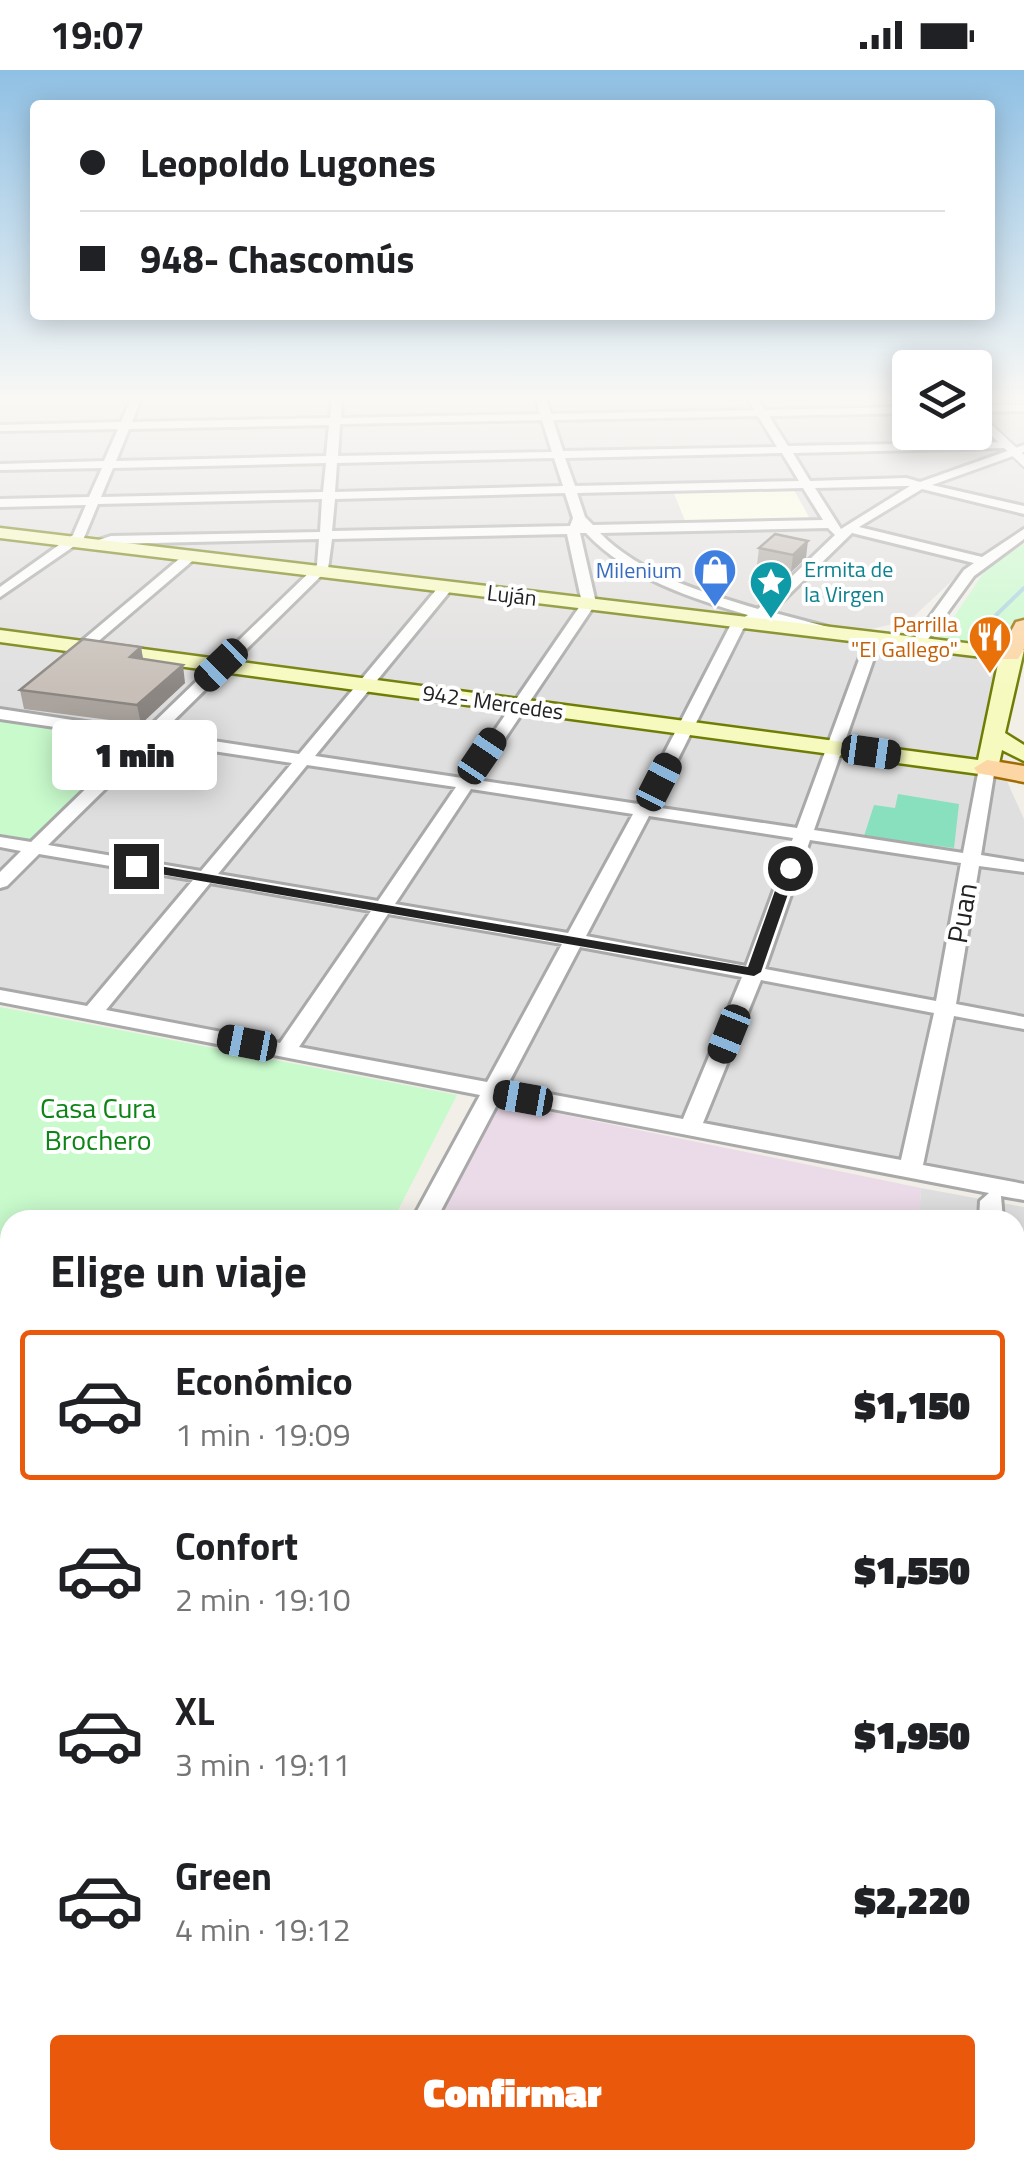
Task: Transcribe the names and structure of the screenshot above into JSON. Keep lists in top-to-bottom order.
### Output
{
  "streets": {
    "main road": ["Luján", "942- Mercedes", "Puan"]
  },
  "crossings": [
    ["Luján", "Puan"],
    ["942- Mercedes", "Puan"]
  ],
  "parks": ["Casa Cura Brochero"],
  "places": {
    "shop": ["Milenium"],
    "place": ["Ermita de la Virgen"],
    "restaurant": ["Parrilla \"El Gallego\""]
  },
  "page": {
    "status": "19:07",
    "banner": ["Leopoldo Lugones", "948- Chascomús"],
    "bubble": "1 min",
    "heading": "Elige un viaje",
    "list": [
      {
        "name": "Económico",
        "note": "1 min · 19:09",
        "value": "$1,150"
      },
      {
        "name": "Confort",
        "note": "2 min · 19:10",
        "value": "$1,550"
      },
      {
        "name": "XL",
        "note": "3 min · 19:11",
        "value": "$1,950"
      },
      {
        "name": "Green",
        "note": "4 min · 19:12",
        "value": "$2,220"
      }
    ],
    "buttons": "Confirmar"
  }
}
